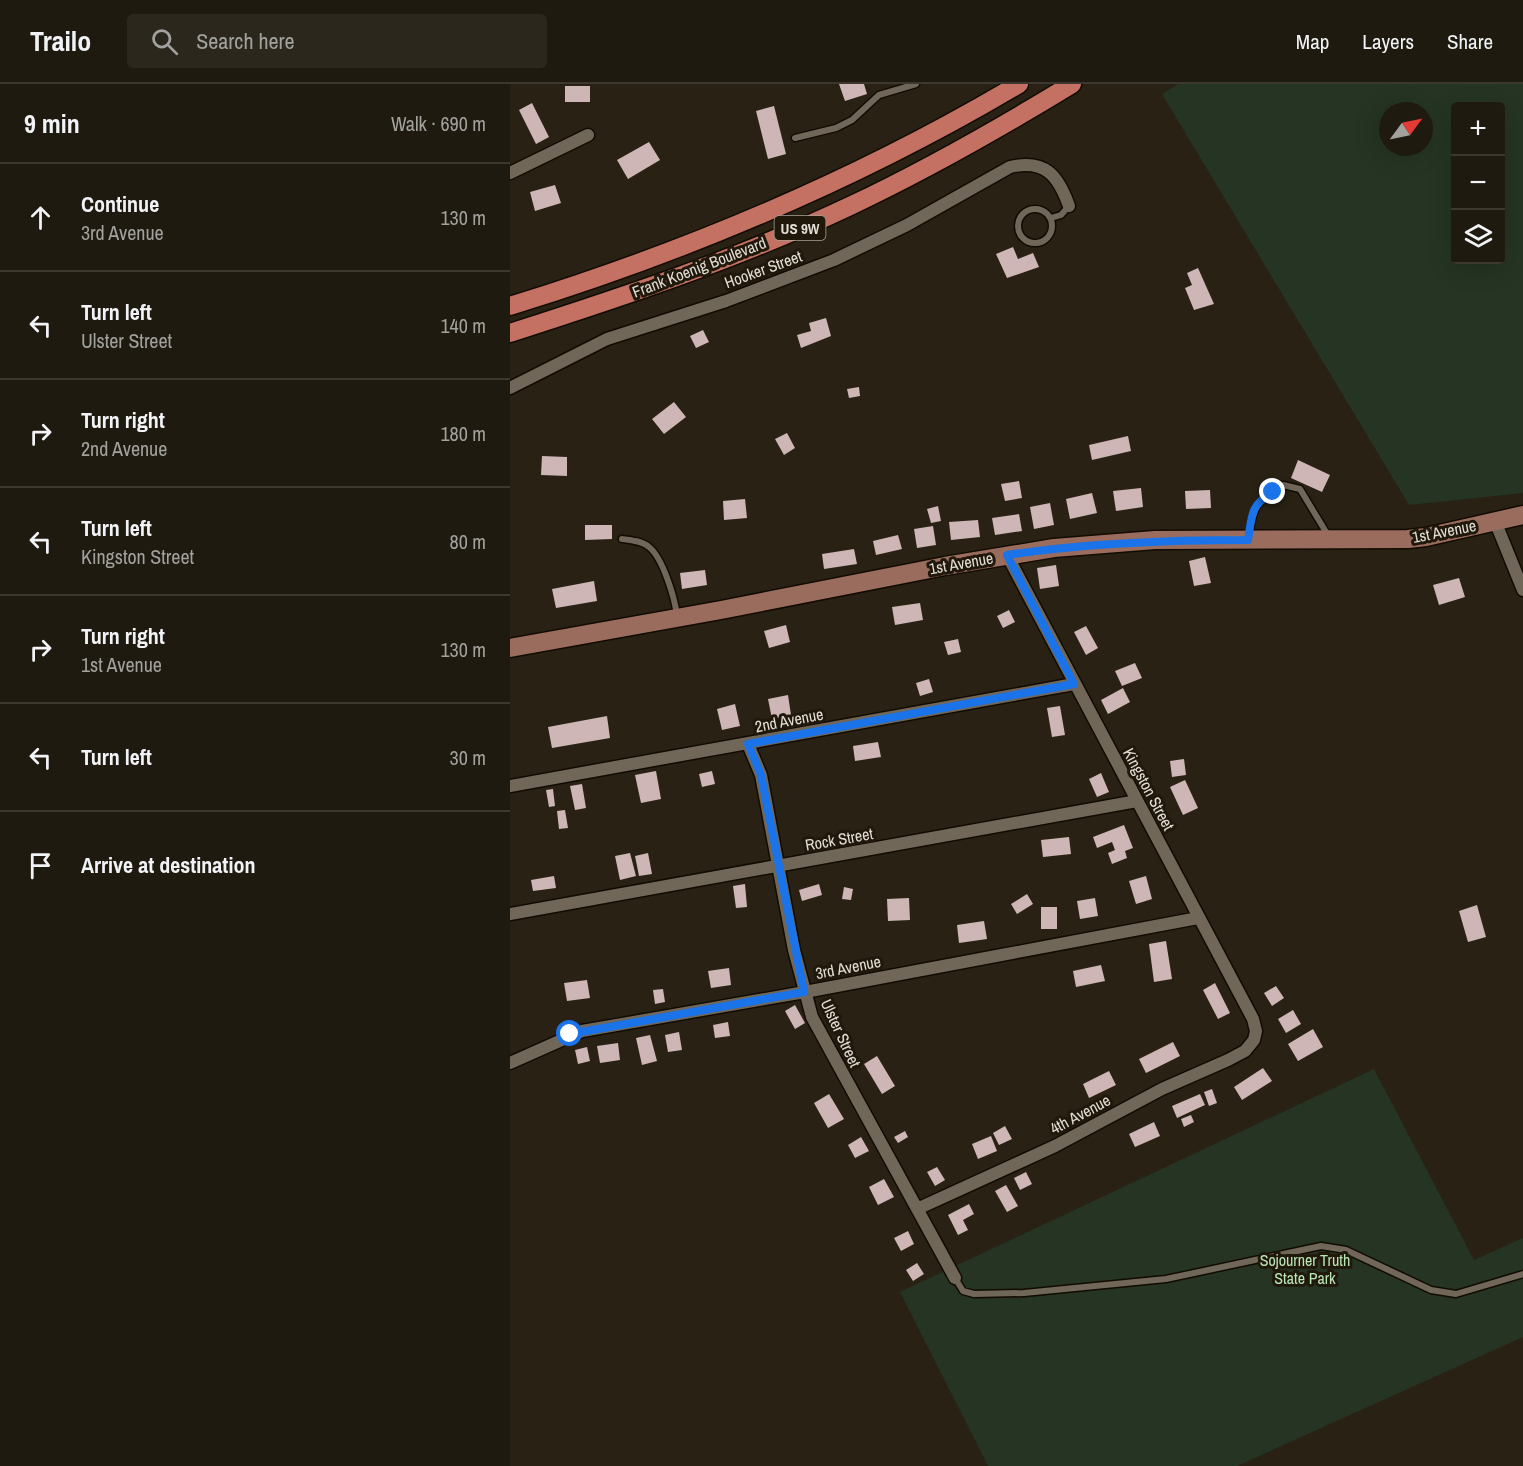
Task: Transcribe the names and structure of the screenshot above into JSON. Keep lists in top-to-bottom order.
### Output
{
  "streets": {
    "main road": ["US 9W", "Frank Koenig Boulevard"],
    "street": [
      "Hooker Street",
      "1st Avenue",
      "2nd Avenue",
      "Kingston Street",
      "Rock Street",
      "3rd Avenue",
      "Ulster Street",
      "4th Avenue"
    ]
  },
  "crossings": [
    ["1st Avenue", "Kingston Street"],
    ["2nd Avenue", "Kingston Street"],
    ["2nd Avenue", "Ulster Street"],
    ["Kingston Street", "Rock Street"],
    ["Kingston Street", "3rd Avenue"],
    ["Kingston Street", "4th Avenue"],
    ["Rock Street", "Ulster Street"],
    ["3rd Avenue", "Ulster Street"],
    ["Ulster Street", "4th Avenue"]
  ],
  "parks": ["Sojourner Truth State Park"],
  "north": "top right",
  "page": {
    "header": "Trailo",
    "search": "Search here",
    "nav": ["Map", "Layers", "Share"],
    "heading": ["9 min", "Walk · 690 m"],
    "map_buttons": ["+", "−"],
    "list": [
      ["Continue", "3rd Avenue", "130 m"],
      ["Turn left", "Ulster Street", "140 m"],
      ["Turn right", "2nd Avenue", "180 m"],
      ["Turn left", "Kingston Street", "80 m"],
      ["Turn right", "1st Avenue", "130 m"],
      ["Turn left", "30 m"],
      "Arrive at destination"
    ]
  }
}
